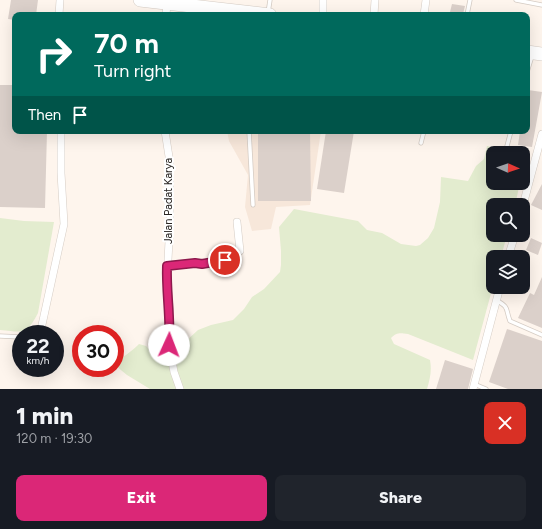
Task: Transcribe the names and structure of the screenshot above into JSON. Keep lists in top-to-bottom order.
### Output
{
  "streets": {
    "street": ["Jalan Padat Karya"]
  },
  "north": "right",
  "page": {
    "turn": ["70 m", "Turn right"],
    "then": "Then",
    "speed": "22 km/h",
    "limit": "30",
    "heading": ["1 min", "120 m · 19:30"],
    "buttons": ["Exit", "Share"]
  }
}
